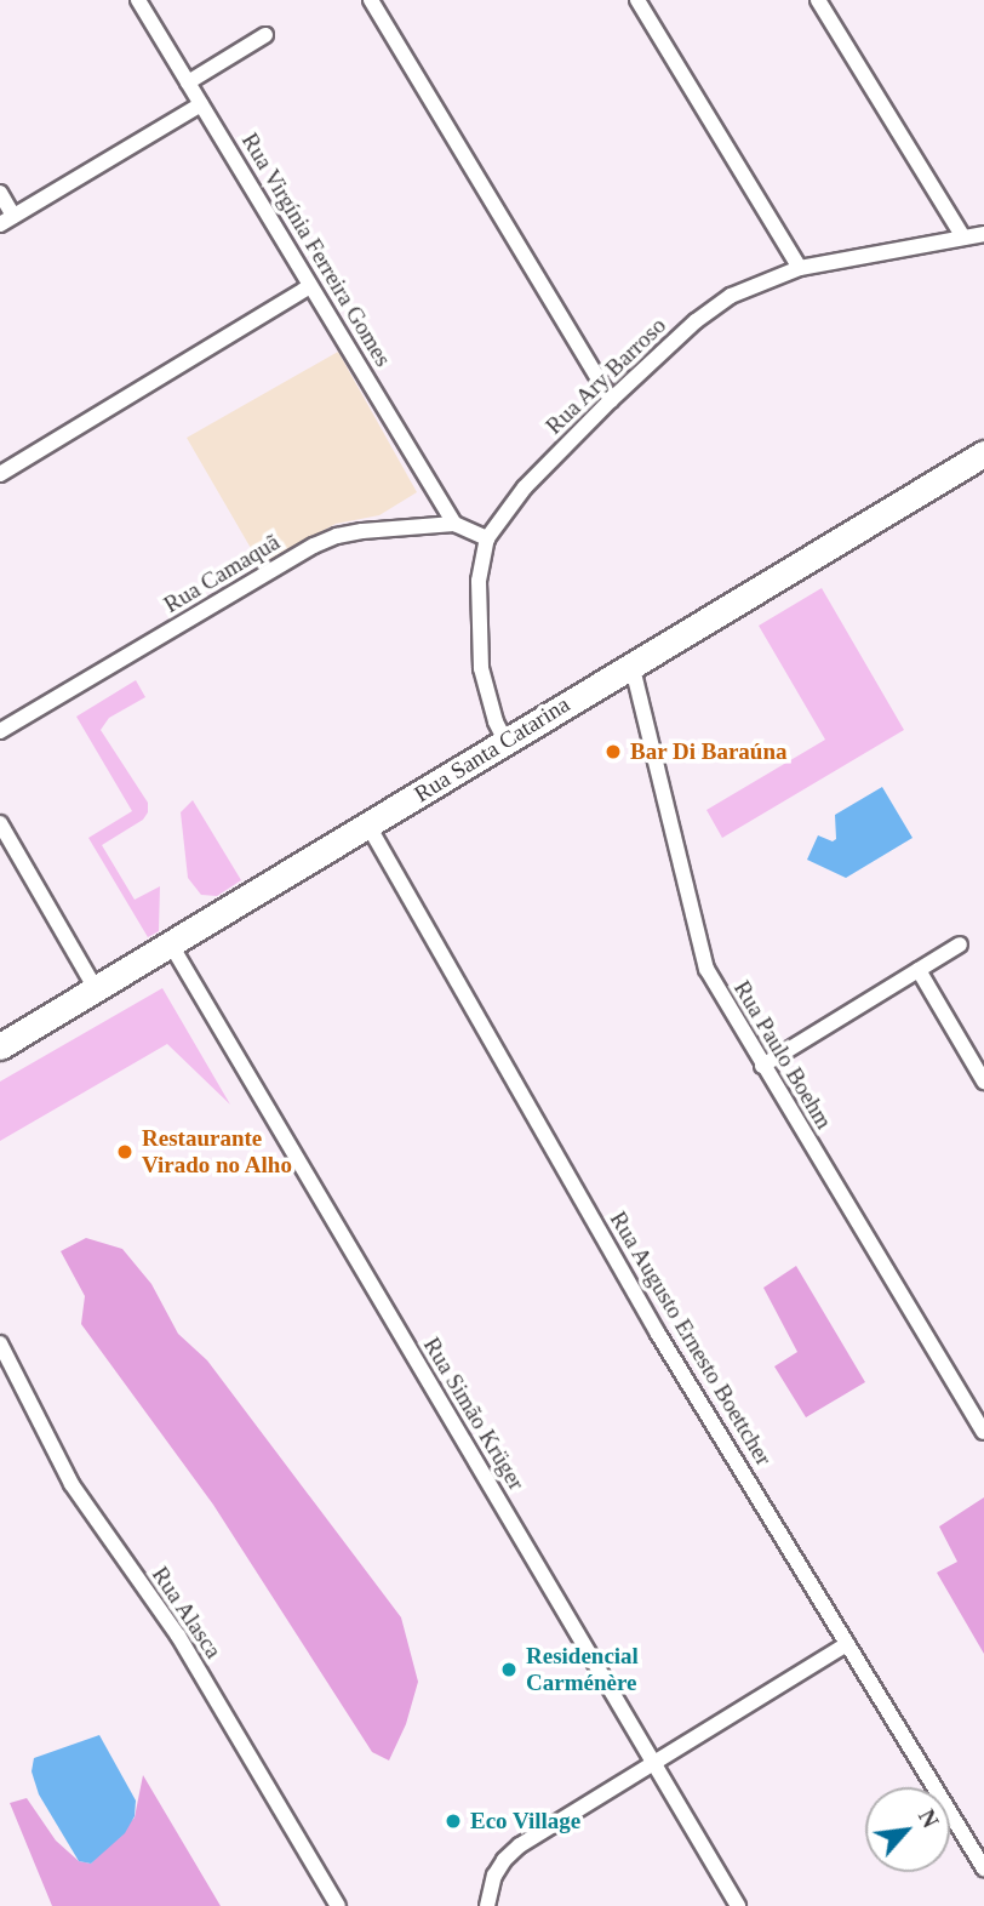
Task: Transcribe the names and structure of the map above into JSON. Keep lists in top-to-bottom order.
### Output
{
  "streets": {
    "main road": ["Rua Santa Catarina"],
    "street": [
      "Rua Virgínia Ferreira Gomes",
      "Rua Ary Barroso",
      "Rua Camaquã",
      "Rua Paulo Boehm",
      "Rua Augusto Ernesto Boettcher",
      "Rua Simão Krüger",
      "Rua Alasca"
    ]
  },
  "crossings": [
    ["Rua Virgínia Ferreira Gomes", "Rua Camaquã"],
    ["Rua Ary Barroso", "Rua Camaquã"],
    ["Rua Ary Barroso", "Rua Santa Catarina"],
    ["Rua Santa Catarina", "Rua Paulo Boehm"],
    ["Rua Santa Catarina", "Rua Augusto Ernesto Boettcher"],
    ["Rua Santa Catarina", "Rua Simão Krüger"]
  ],
  "places": [
    "Bar Di Baraúna",
    "Restaurante Virado no Alho",
    "Residencial Carménère",
    "Eco Village"
  ],
  "north": "top right"
}
